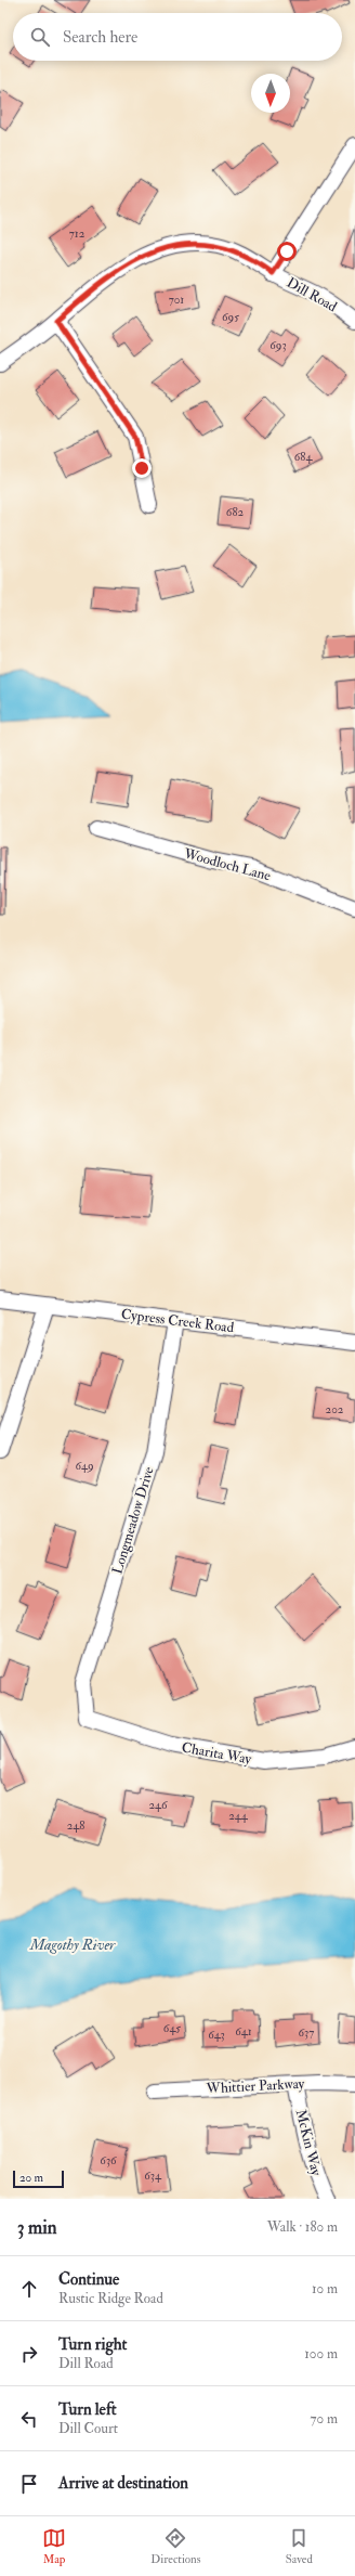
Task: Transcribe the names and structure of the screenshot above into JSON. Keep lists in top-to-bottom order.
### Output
{
  "streets": {
    "street": [
      "Dill Road",
      "Woodloch Lane",
      "Cypress Creek Road",
      "Longmeadow Drive",
      "Charita Way",
      "Whittier Parkway",
      "McKin Way"
    ]
  },
  "crossings": [
    ["Cypress Creek Road", "Longmeadow Drive"],
    ["Longmeadow Drive", "Charita Way"],
    ["Whittier Parkway", "McKin Way"]
  ],
  "water": ["Magothy River"],
  "house_numbers": [
    "712",
    "701",
    "695",
    "693",
    "684",
    "682",
    "202",
    "649",
    "246",
    "244",
    "248",
    "645",
    "641",
    "637",
    "643",
    "636",
    "634"
  ],
  "scale_bar": "20 m",
  "north": "bottom",
  "page": {
    "search": "Search here",
    "scale": "20 m",
    "heading": ["3 min", "Walk · 180 m"],
    "list": [
      ["Continue", "Rustic Ridge Road", "10 m"],
      ["Turn right", "Dill Road", "100 m"],
      ["Turn left", "Dill Court", "70 m"],
      "Arrive at destination"
    ],
    "nav": ["Map", "Directions", "Saved"]
  }
}
